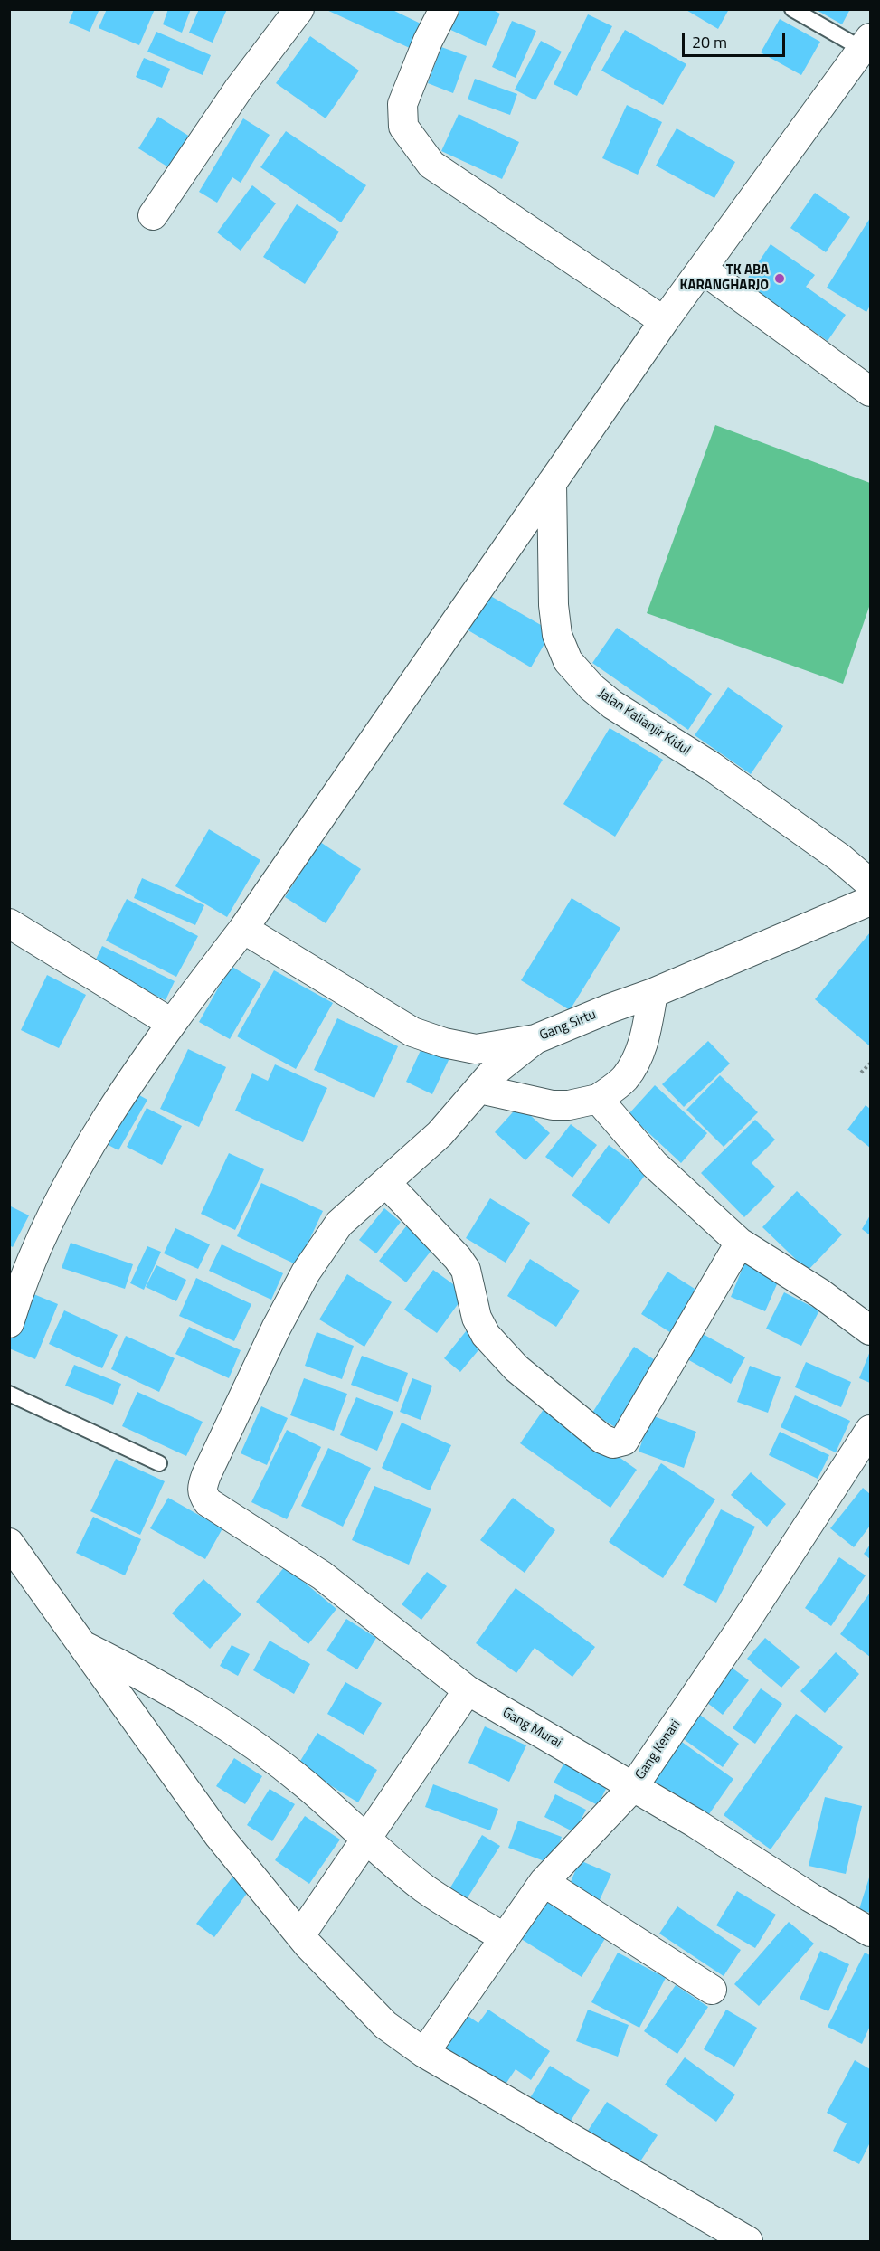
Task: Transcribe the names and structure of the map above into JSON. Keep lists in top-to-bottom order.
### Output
{
  "streets": {
    "street": [
      "Jalan Kalianjir Kidul",
      "Gang Sirtu",
      "Gang Murai",
      "Gang Kenari"
    ]
  },
  "crossings": [
    ["Gang Murai", "Gang Kenari"]
  ],
  "places": ["TK ABA KARANGHARJO"],
  "scale_bar": "20 m"
}
